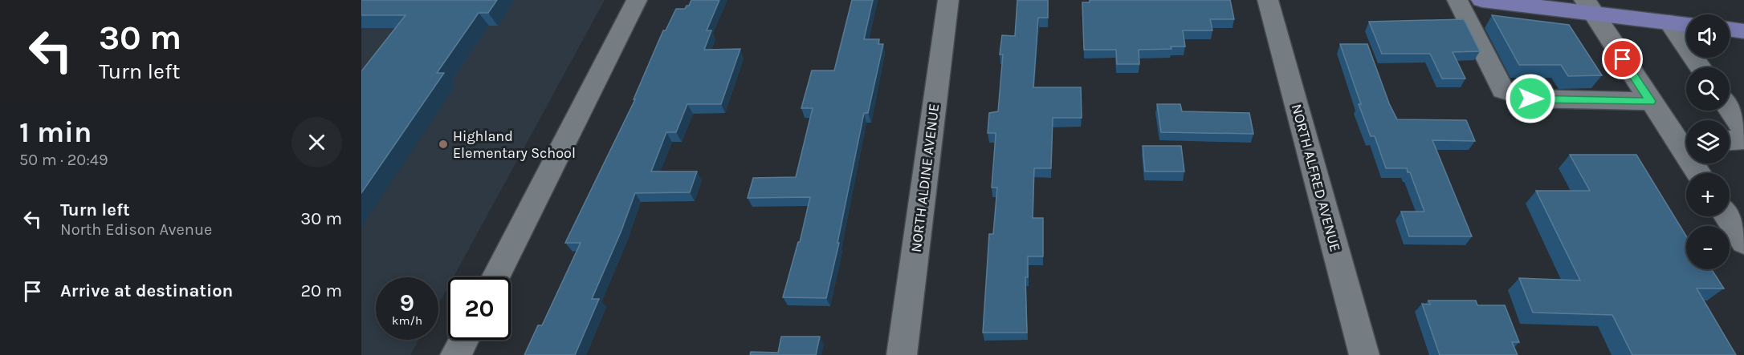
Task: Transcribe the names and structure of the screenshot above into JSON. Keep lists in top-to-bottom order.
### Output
{
  "streets": {
    "street": ["NORTH ALDINE AVENUE", "NORTH ALFRED AVENUE"]
  },
  "places": ["Highland Elementary School"],
  "page": {
    "turn": ["30 m", "Turn left"],
    "map_buttons": ["+", "−"],
    "heading": ["1 min", "50 m · 20:49"],
    "list": [
      {
        "name": "Turn left",
        "note": "North Edison Avenue",
        "value": "30 m"
      },
      {
        "name": "Arrive at destination",
        "value": "20 m"
      }
    ],
    "speed": "9 km/h",
    "limit": "20"
  }
}
